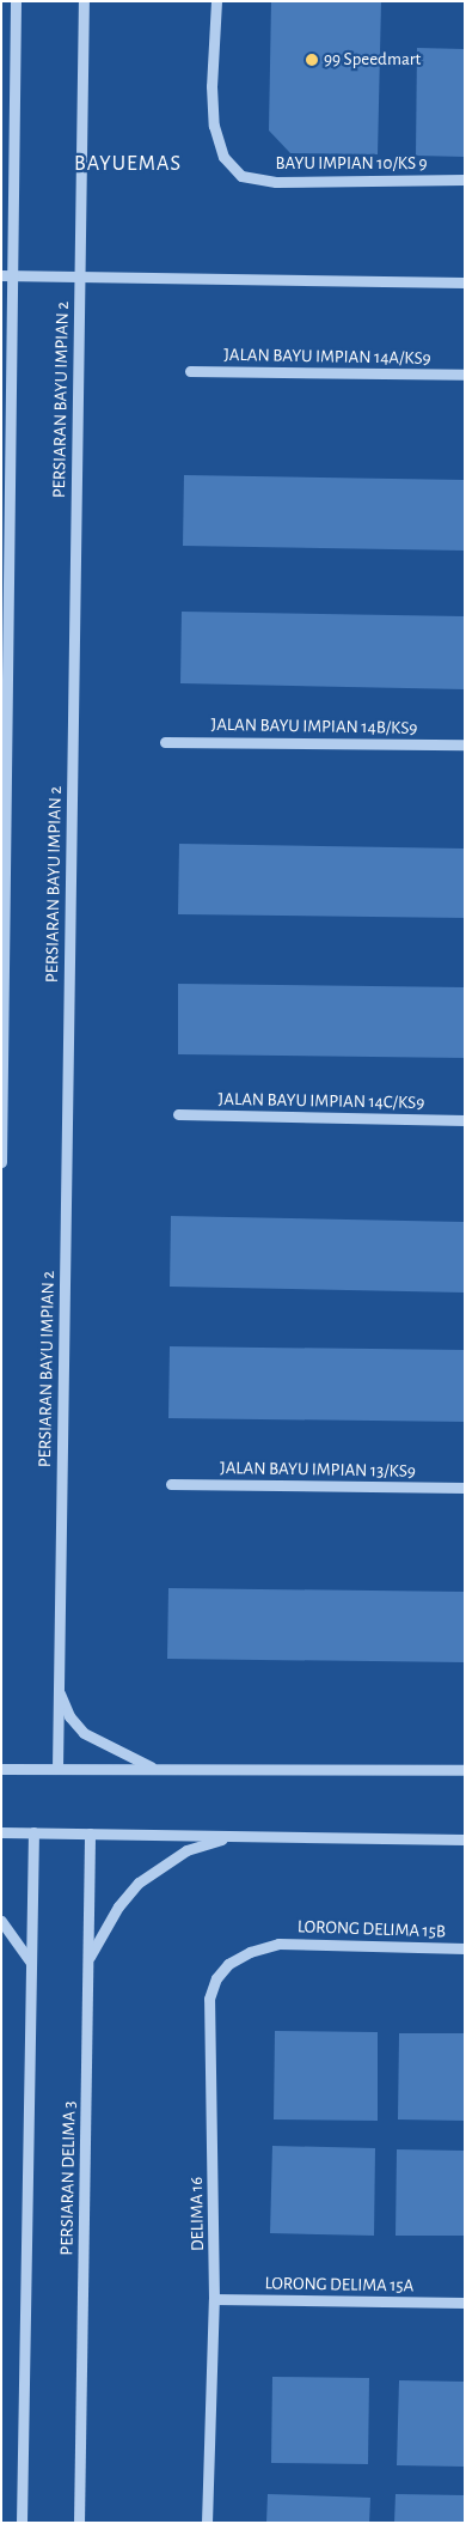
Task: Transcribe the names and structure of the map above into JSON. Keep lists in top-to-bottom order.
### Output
{
  "streets": {
    "street": [
      "BAYU IMPIAN 10/KS 9",
      "JALAN BAYU IMPIAN 14A/KS9",
      "PERSIARAN BAYU IMPIAN 2",
      "JALAN BAYU IMPIAN 14B/KS9",
      "JALAN BAYU IMPIAN 14C/KS9",
      "JALAN BAYU IMPIAN 13/KS9",
      "LORONG DELIMA 15B",
      "PERSIARAN DELIMA 3",
      "DELIMA 16",
      "LORONG DELIMA 15A"
    ]
  },
  "crossings": [
    ["LORONG DELIMA 15B", "DELIMA 16"],
    ["DELIMA 16", "LORONG DELIMA 15A"]
  ],
  "districts": ["BAYUEMAS"],
  "places": ["99 Speedmart"]
}
